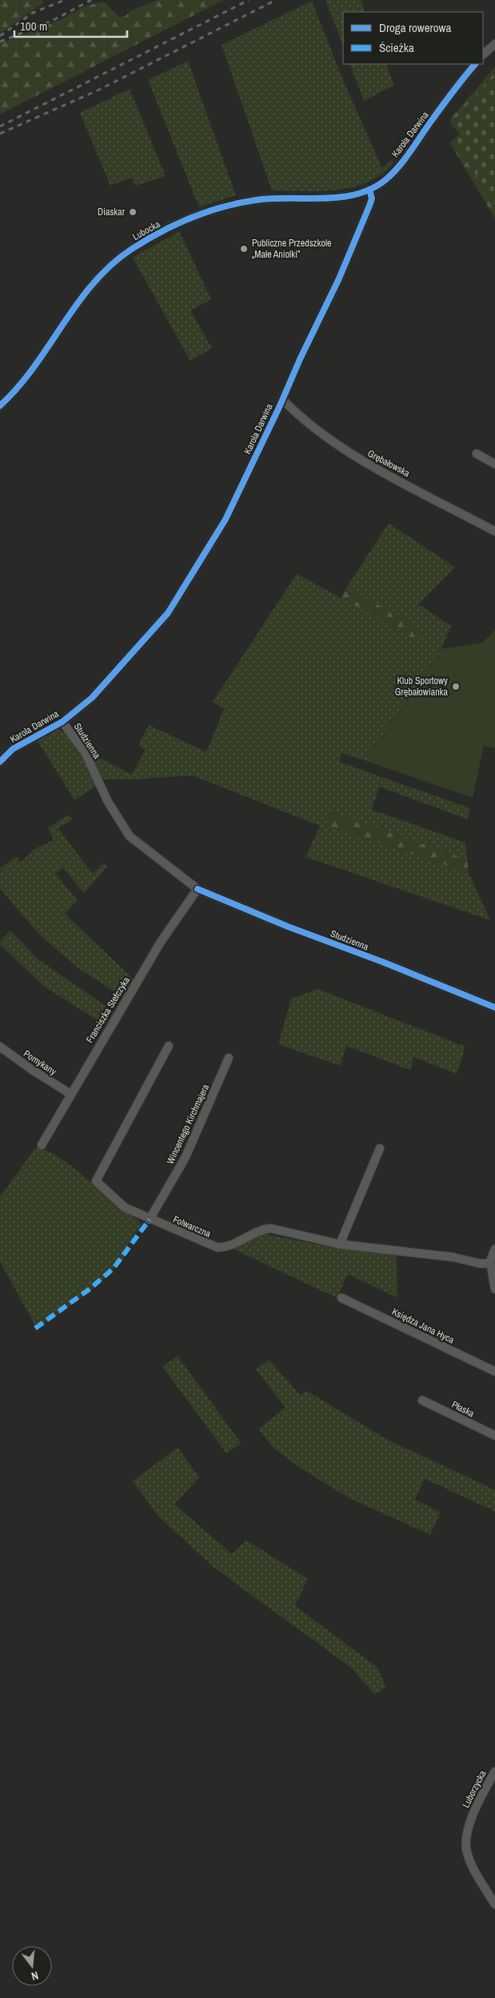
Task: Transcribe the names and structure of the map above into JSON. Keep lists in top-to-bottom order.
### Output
{
  "streets": {
    "street": [
      "Karola Darwina",
      "Lubocka",
      "Grębałowska",
      "Studzienna",
      "Franciszka Stefczyka",
      "Pomykany",
      "Wincentego Kirchmajera",
      "Folwarczna",
      "Księdza Jana Hyca",
      "Płaska",
      "Luborzycka"
    ]
  },
  "crossings": [
    ["Karola Darwina", "Lubocka"],
    ["Karola Darwina", "Grębałowska"],
    ["Karola Darwina", "Studzienna"],
    ["Studzienna", "Franciszka Stefczyka"],
    ["Franciszka Stefczyka", "Pomykany"],
    ["Wincentego Kirchmajera", "Folwarczna"]
  ],
  "places": ["Diaskar", "Publiczne Przedszkole „Małe Aniolki”", "Klub Sportowy Grębałowianka"],
  "legend": ["Droga rowerowa", "Ścieżka"],
  "scale_bar": "100 m",
  "north": "bottom"
}
